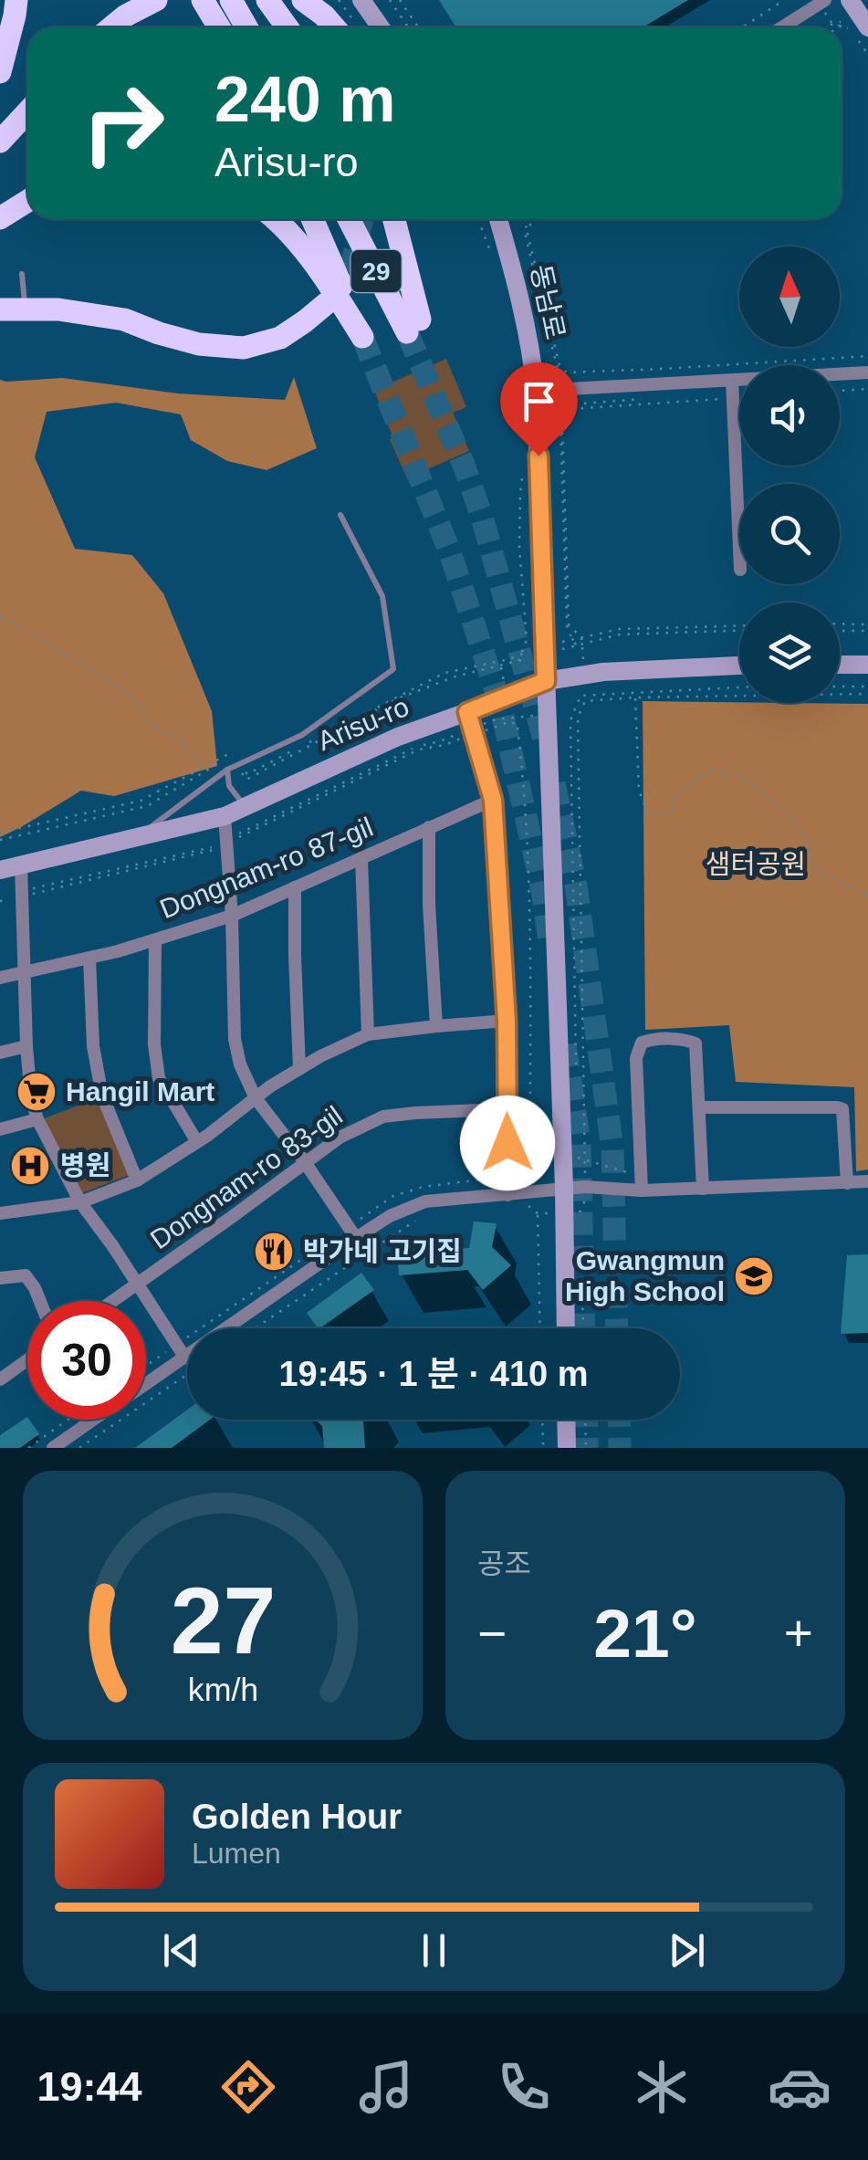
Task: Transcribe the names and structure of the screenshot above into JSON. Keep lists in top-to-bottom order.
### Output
{
  "streets": {
    "highway": ["29"],
    "main road": ["동남로", "Arisu-ro"],
    "street": ["Dongnam-ro 87-gil", "Dongnam-ro 83-gil"]
  },
  "crossings": [
    ["동남로", "Arisu-ro"]
  ],
  "parks": ["샘터공원"],
  "places": {
    "supermarket": ["Hangil Mart"],
    "hospital": ["병원"],
    "restaurant": ["박가네 고기집"],
    "school or university": ["Gwangmun High School"]
  },
  "north": "top",
  "page": {
    "turn": ["240 m", "Arisu-ro"],
    "limit": "30",
    "trip": "19:45 · 1 분 · 410 m",
    "tile": "공조",
    "heat": ["−", "21°", "+"],
    "song": ["Golden Hour", "Lumen"],
    "tabs": "19:44",
    "gauge": ["27", "km/h"]
  }
}
